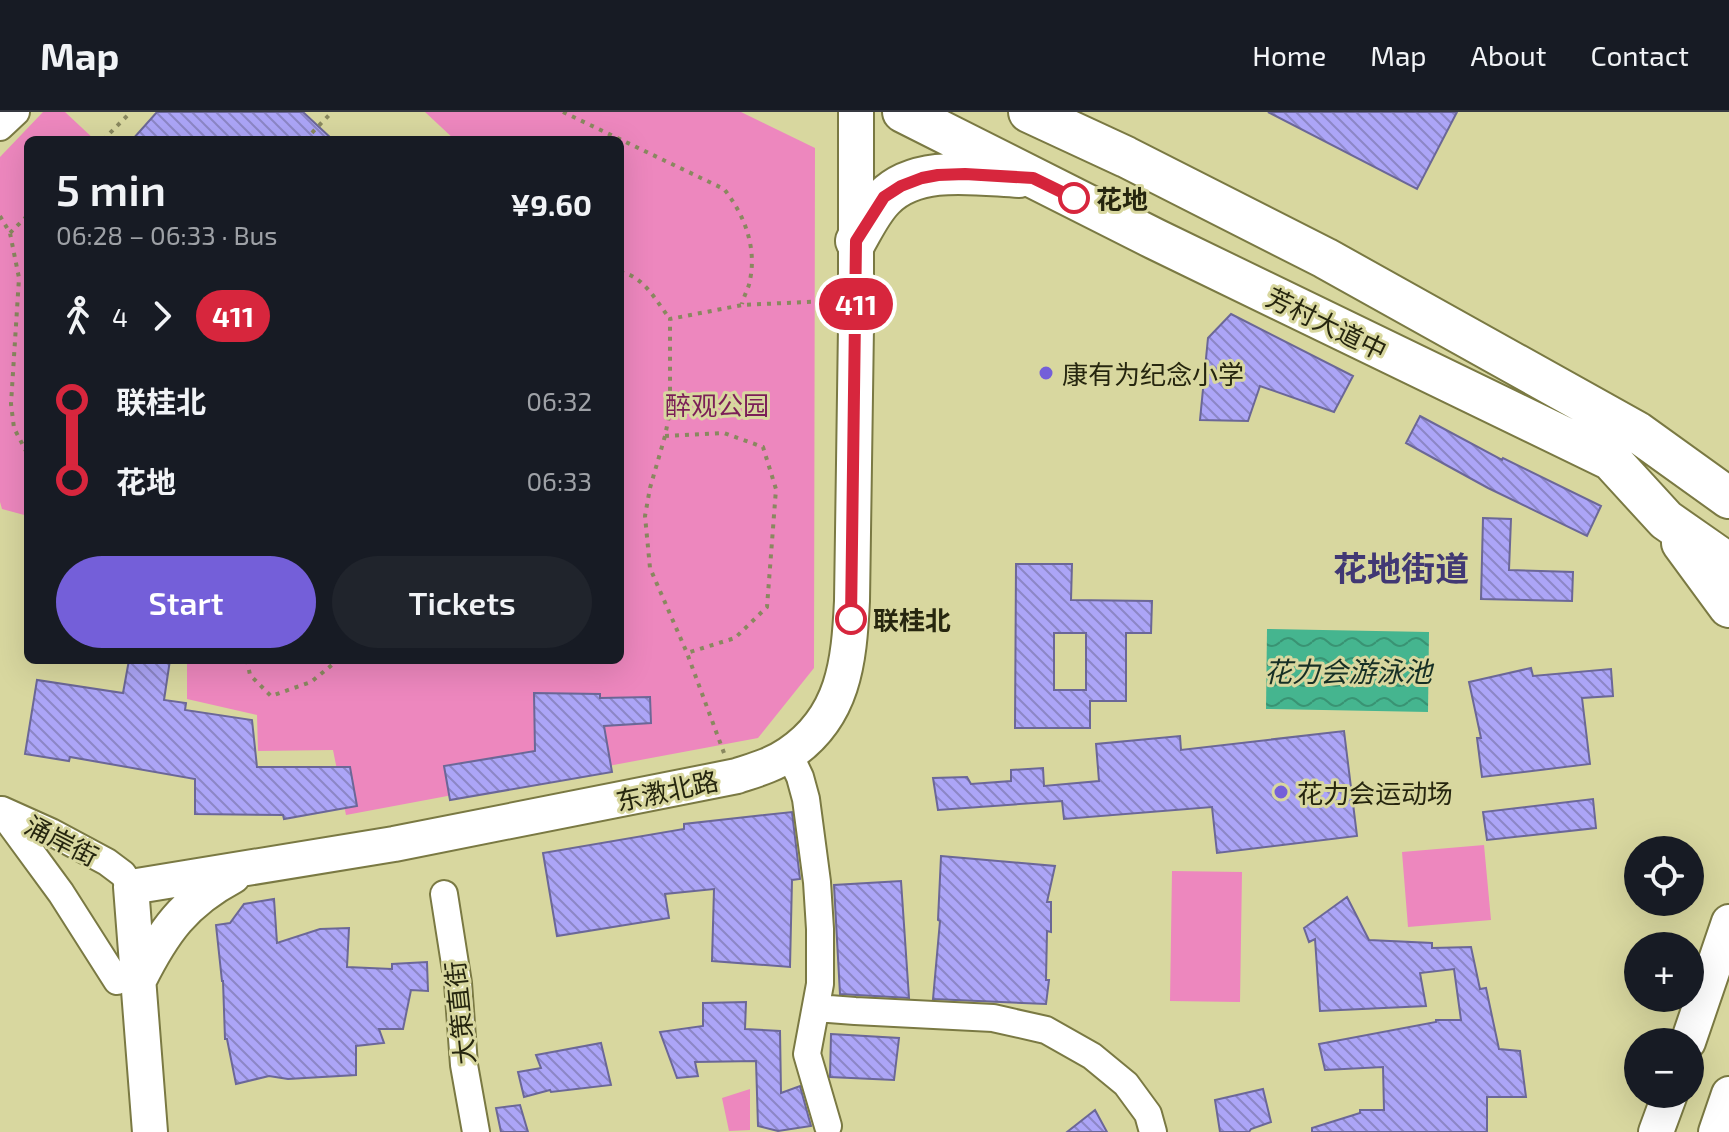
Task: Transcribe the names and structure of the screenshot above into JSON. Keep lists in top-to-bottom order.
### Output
{
  "streets": {
    "highway": ["芳村大道中"],
    "main road": ["东漖北路"],
    "street": ["涌岸街", "大策直街"]
  },
  "crossings": [
    ["东漖北路", "涌岸街"]
  ],
  "districts": ["花地街道"],
  "water": ["花力会游泳池"],
  "parks": ["醉观公园"],
  "places": [
    "花地",
    "康有为纪念小学",
    "联桂北",
    "花力会运动场"
  ],
  "lines": ["bus line 411"],
  "page": {
    "header": "Map",
    "nav": [
      "Home",
      "Map",
      "About",
      "Contact"
    ],
    "on_map": "411",
    "heading": ["5 min", "06:28 – 06:33 · Bus", "¥9.60"],
    "legs": ["4", "411"],
    "list": [
      {
        "name": "联桂北",
        "value": "06:32"
      },
      {
        "name": "花地",
        "value": "06:33"
      }
    ],
    "buttons": ["Start", "Tickets"],
    "map_buttons": ["+", "−"]
  }
}
